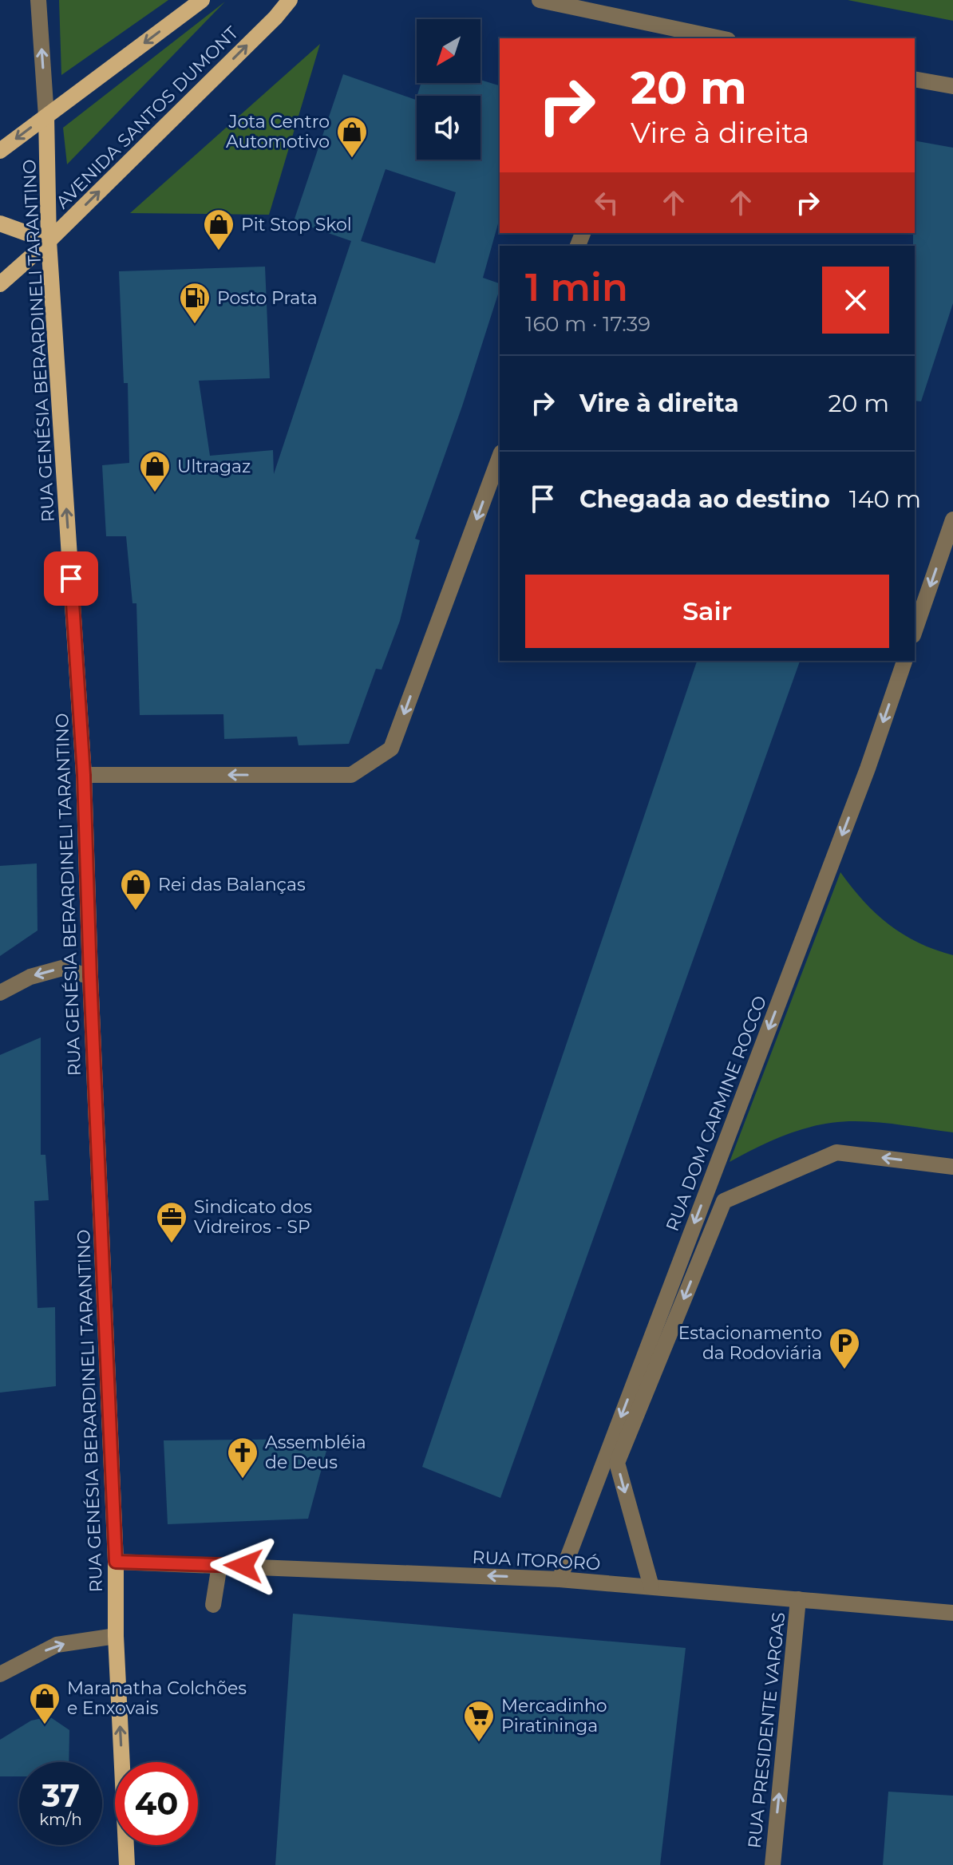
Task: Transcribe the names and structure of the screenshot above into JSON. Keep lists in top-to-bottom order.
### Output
{
  "streets": {
    "main road": ["AVENIDA SANTOS DUMONT", "RUA GENÉSIA BERARDINELI TARANTINO"],
    "street": ["RUA DOM CARMINE ROCCO", "RUA ITORORÓ", "RUA PRESIDENTE VARGAS"]
  },
  "crossings": [
    ["AVENIDA SANTOS DUMONT", "RUA GENÉSIA BERARDINELI TARANTINO"],
    ["RUA GENÉSIA BERARDINELI TARANTINO", "RUA ITORORÓ"],
    ["RUA DOM CARMINE ROCCO", "RUA ITORORÓ"],
    ["RUA ITORORÓ", "RUA PRESIDENTE VARGAS"]
  ],
  "one_way": [
    "RUA GENÉSIA BERARDINELI TARANTINO",
    "RUA DOM CARMINE ROCCO",
    "RUA ITORORÓ",
    "RUA PRESIDENTE VARGAS"
  ],
  "places": {
    "shop": [
      "Jota Centro Automotivo",
      "Pit Stop Skol",
      "Ultragaz",
      "Rei das Balanças",
      "Maranatha Colchões e Enxovais"
    ],
    "fuel station": ["Posto Prata"],
    "office": ["Sindicato dos Vidreiros - SP"],
    "parking": ["Estacionamento da Rodoviária"],
    "church": ["Assembléia de Deus"],
    "supermarket": ["Mercadinho Piratininga"]
  },
  "north": "bottom left",
  "page": {
    "turn": ["20 m", "Vire à direita"],
    "heading": ["1 min", "160 m · 17:39"],
    "list": [
      {
        "name": "Vire à direita",
        "value": "20 m"
      },
      {
        "name": "Chegada ao destino",
        "value": "140 m"
      }
    ],
    "buttons": "Sair",
    "speed": "37 km/h",
    "limit": "40"
  }
}
